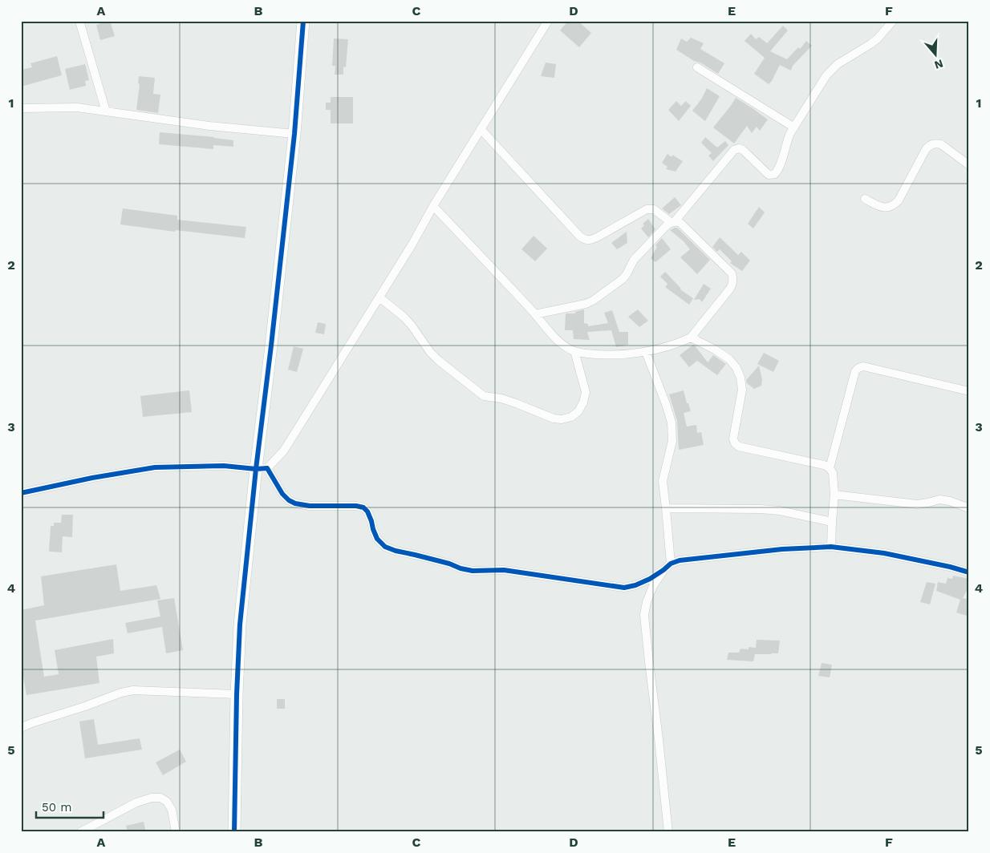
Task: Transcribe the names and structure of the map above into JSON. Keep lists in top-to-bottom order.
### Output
{
  "scale_bar": "50 m",
  "north": "bottom",
  "grid": {
    "columns": [
      "A",
      "B",
      "C",
      "D",
      "E",
      "F"
    ],
    "rows": [
      "1",
      "2",
      "3",
      "4",
      "5"
    ]
  }
}
